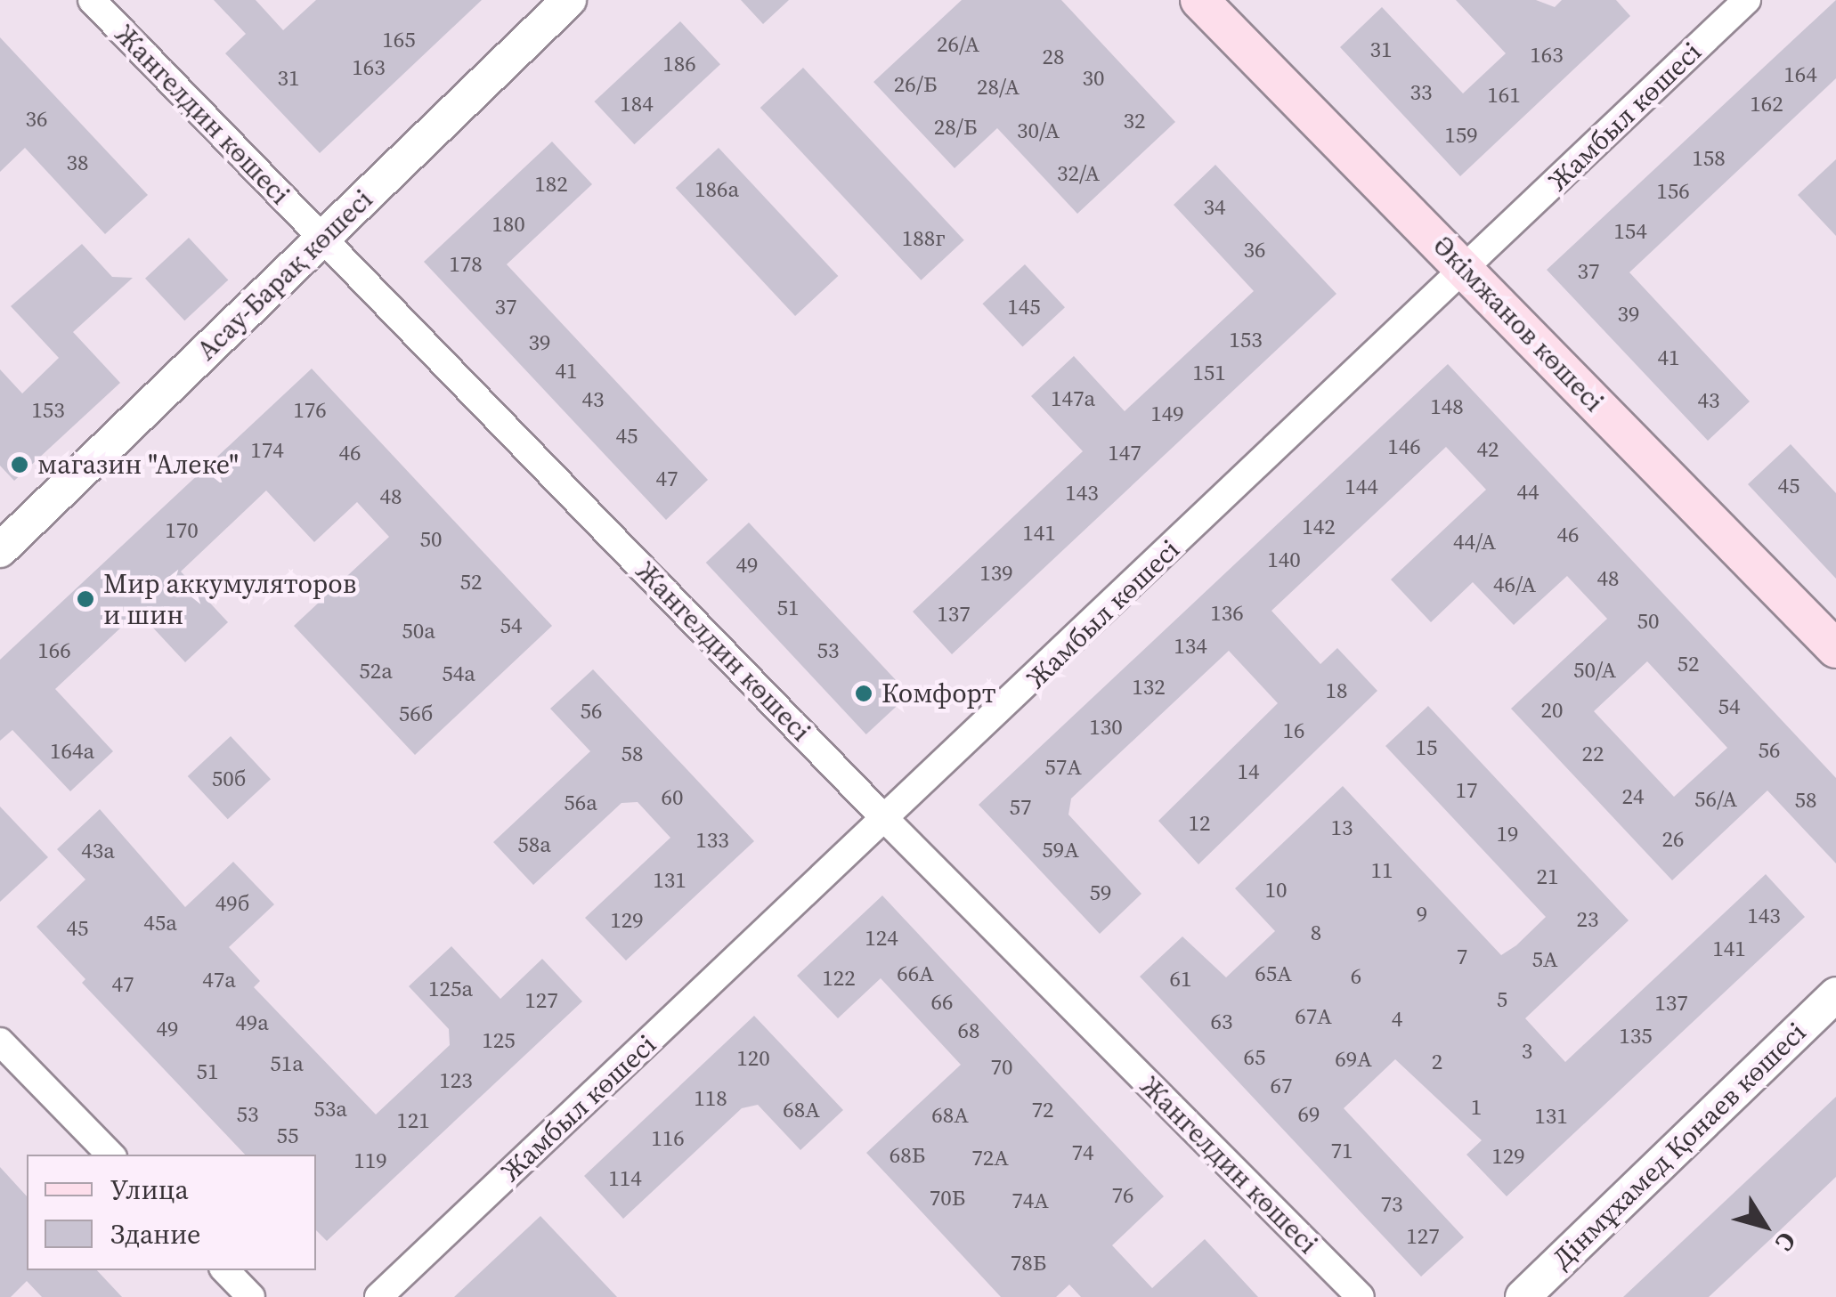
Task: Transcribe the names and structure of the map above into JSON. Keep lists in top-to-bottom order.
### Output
{
  "streets": {
    "main road": ["Әкімжанов көшесі"],
    "street": [
      "Жангелдин көшесі",
      "Жамбыл көшесі",
      "Асау-Барақ көшесі",
      "Дінмұхамед Қонаев көшесі"
    ]
  },
  "crossings": [
    ["Жангелдин көшесі", "Жамбыл көшесі"],
    ["Жангелдин көшесі", "Асау-Барақ көшесі"],
    ["Жамбыл көшесі", "Әкімжанов көшесі"]
  ],
  "places": ["магазин \"Алеке\"", "Мир аккумуляторов и шин", "Комфорт"],
  "house_numbers": [
    "165",
    "26/А",
    "31",
    "163",
    "28",
    "186",
    "163",
    "164",
    "31",
    "30",
    "26/Б",
    "28/А",
    "33",
    "161",
    "184",
    "162",
    "36",
    "32",
    "28/Б",
    "30/А",
    "159",
    "158",
    "38",
    "32/А",
    "182",
    "186а",
    "156",
    "34",
    "180",
    "154",
    "188г",
    "36",
    "178",
    "37",
    "37",
    "145",
    "39",
    "153",
    "39",
    "41",
    "41",
    "151",
    "147а",
    "43",
    "43",
    "148",
    "153",
    "176",
    "149",
    "45",
    "146",
    "42",
    "174",
    "46",
    "147",
    "47",
    "45",
    "144",
    "44",
    "143",
    "48",
    "142",
    "170",
    "141",
    "46",
    "50",
    "44/А",
    "140",
    "49",
    "139",
    "48",
    "52",
    "46/А",
    "51",
    "136",
    "137",
    "50",
    "54",
    "50а",
    "134",
    "166",
    "53",
    "52",
    "50/А",
    "52а",
    "54а",
    "132",
    "18",
    "54",
    "20",
    "56",
    "56б",
    "130",
    "16",
    "15",
    "56",
    "164а",
    "58",
    "22",
    "57А",
    "14",
    "50б",
    "17",
    "24",
    "60",
    "56/А",
    "58",
    "56а",
    "57",
    "12",
    "13",
    "19",
    "26",
    "133",
    "58а",
    "59А",
    "43а",
    "11",
    "21",
    "131",
    "10",
    "59",
    "49б",
    "9",
    "143",
    "23",
    "129",
    "45а",
    "45",
    "8",
    "124",
    "141",
    "7",
    "5А",
    "66А",
    "65А",
    "6",
    "122",
    "61",
    "47а",
    "47",
    "125а",
    "5",
    "127",
    "66",
    "137",
    "67А",
    "4",
    "63",
    "49а",
    "49",
    "68",
    "135",
    "125",
    "3",
    "65",
    "120",
    "69А",
    "2",
    "51а",
    "70",
    "51",
    "123",
    "67",
    "118",
    "1",
    "53а",
    "68А",
    "72",
    "53",
    "69",
    "68А",
    "131",
    "121",
    "55",
    "116",
    "71",
    "74",
    "68Б",
    "129",
    "72А",
    "119",
    "114",
    "76",
    "70Б",
    "74А",
    "73",
    "127",
    "78Б"
  ],
  "legend": ["Улица", "Здание"],
  "north": "bottom right"
}
